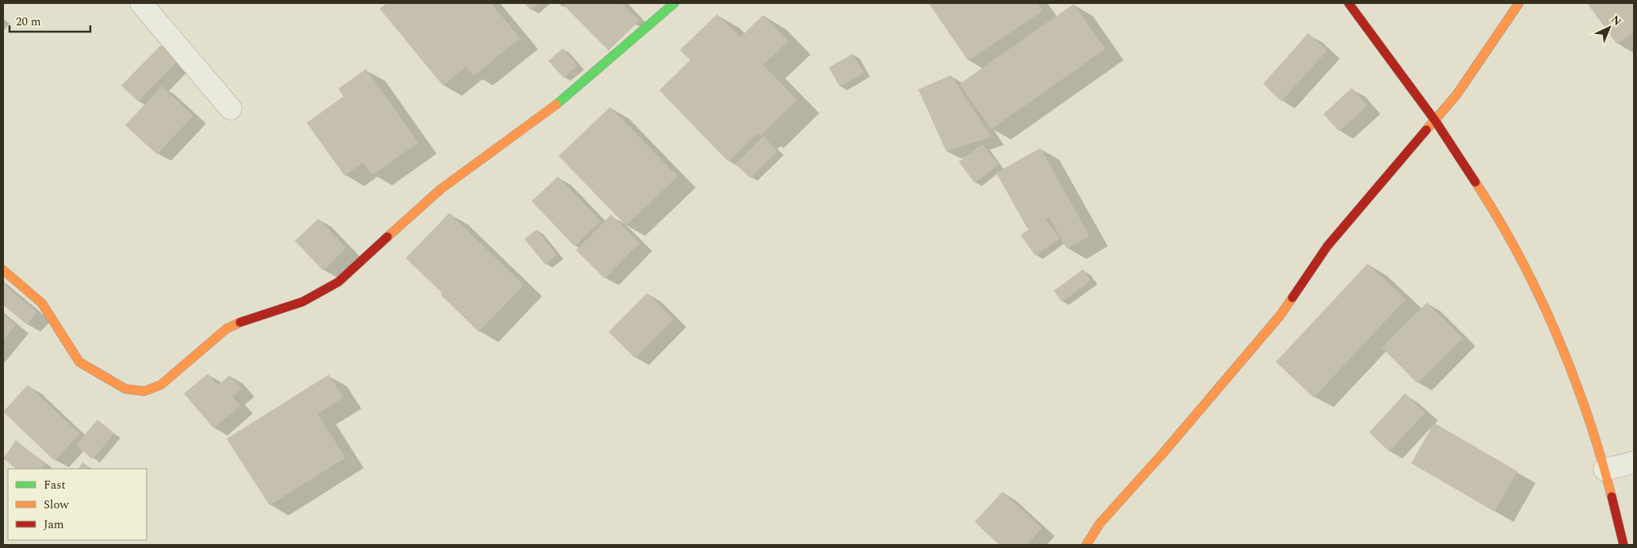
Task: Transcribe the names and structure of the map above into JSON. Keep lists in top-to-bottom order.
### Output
{
  "legend": ["Fast", "Slow", "Jam"],
  "scale_bar": "20 m",
  "north": "top right"
}
